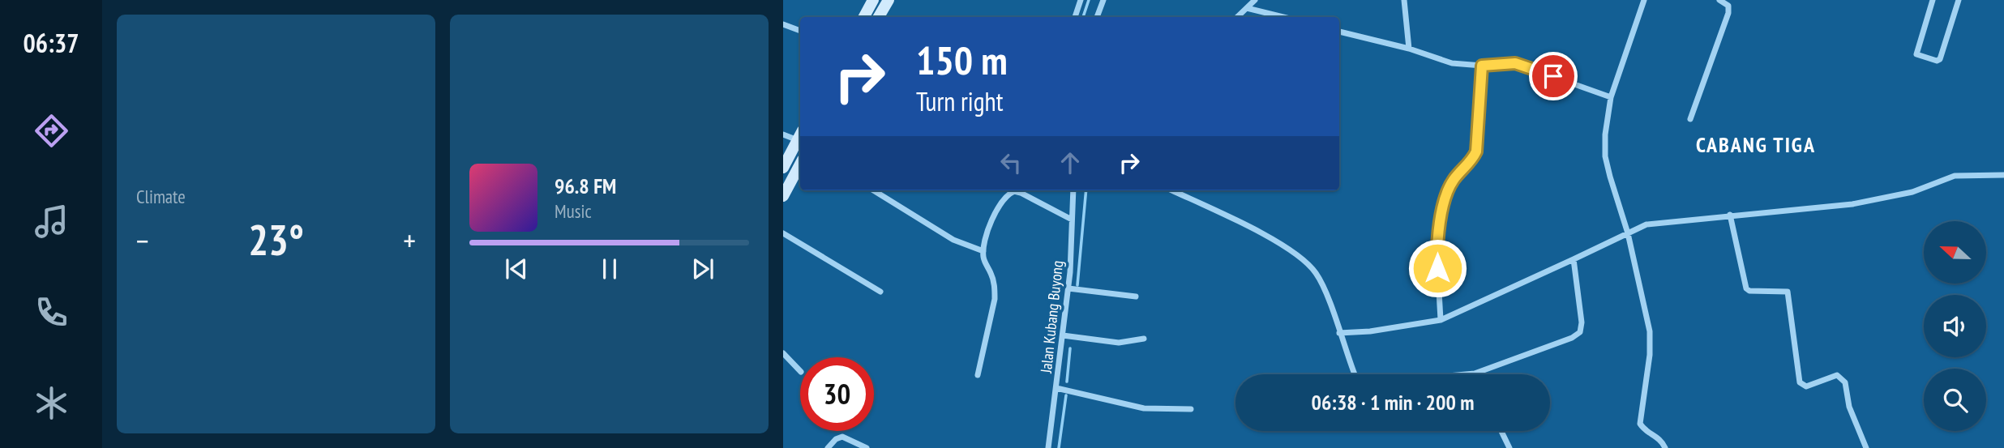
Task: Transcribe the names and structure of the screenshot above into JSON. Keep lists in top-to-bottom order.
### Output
{
  "streets": {
    "street": ["Jalan Kubang Buyong"]
  },
  "districts": ["CABANG TIGA"],
  "north": "left",
  "page": {
    "tabs": "06:37",
    "tile": "Climate",
    "turn": ["150 m", "Turn right"],
    "song": ["96.8 FM", "Music"],
    "heat": ["−", "23°", "+"],
    "limit": "30",
    "trip": "06:38 · 1 min · 200 m"
  }
}
